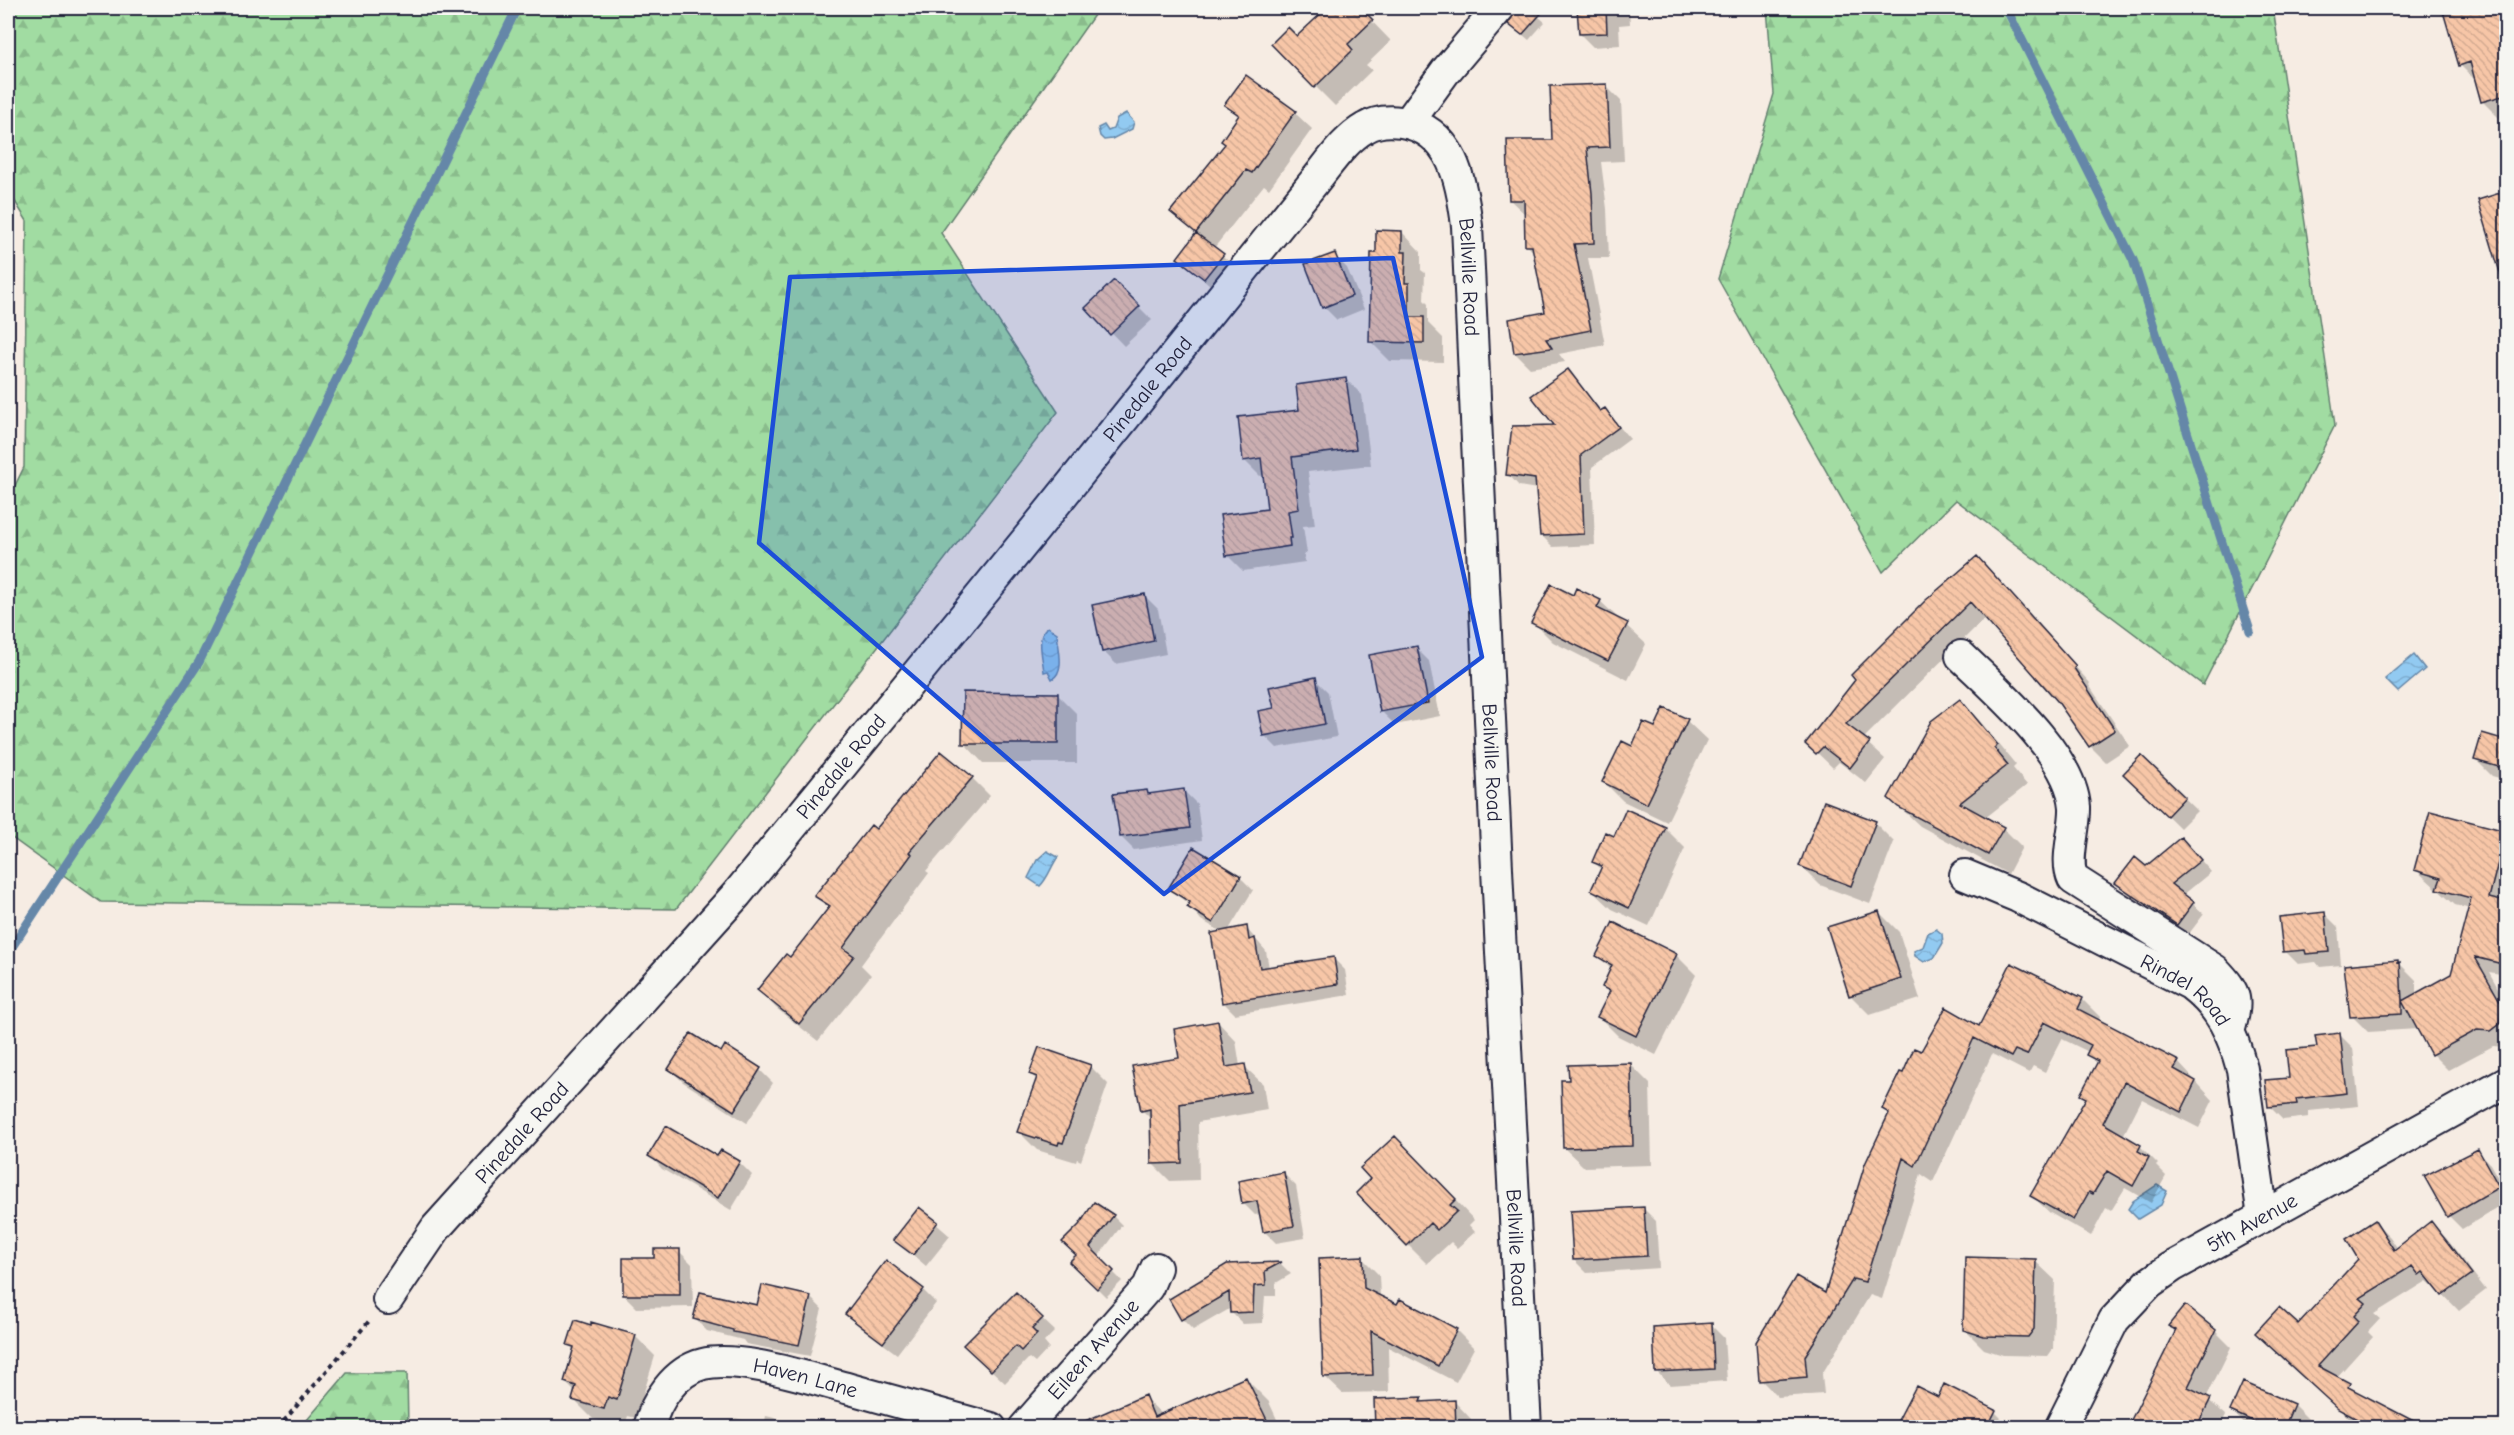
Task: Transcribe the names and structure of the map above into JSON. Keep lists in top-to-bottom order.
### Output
{
  "streets": {
    "street": [
      "Bellville Road",
      "Pinedale Road",
      "Rindel Road",
      "5th Avenue",
      "Eileen Avenue",
      "Haven Lane"
    ]
  },
  "crossings": [
    ["Bellville Road", "Pinedale Road"],
    ["Rindel Road", "5th Avenue"]
  ]
}
